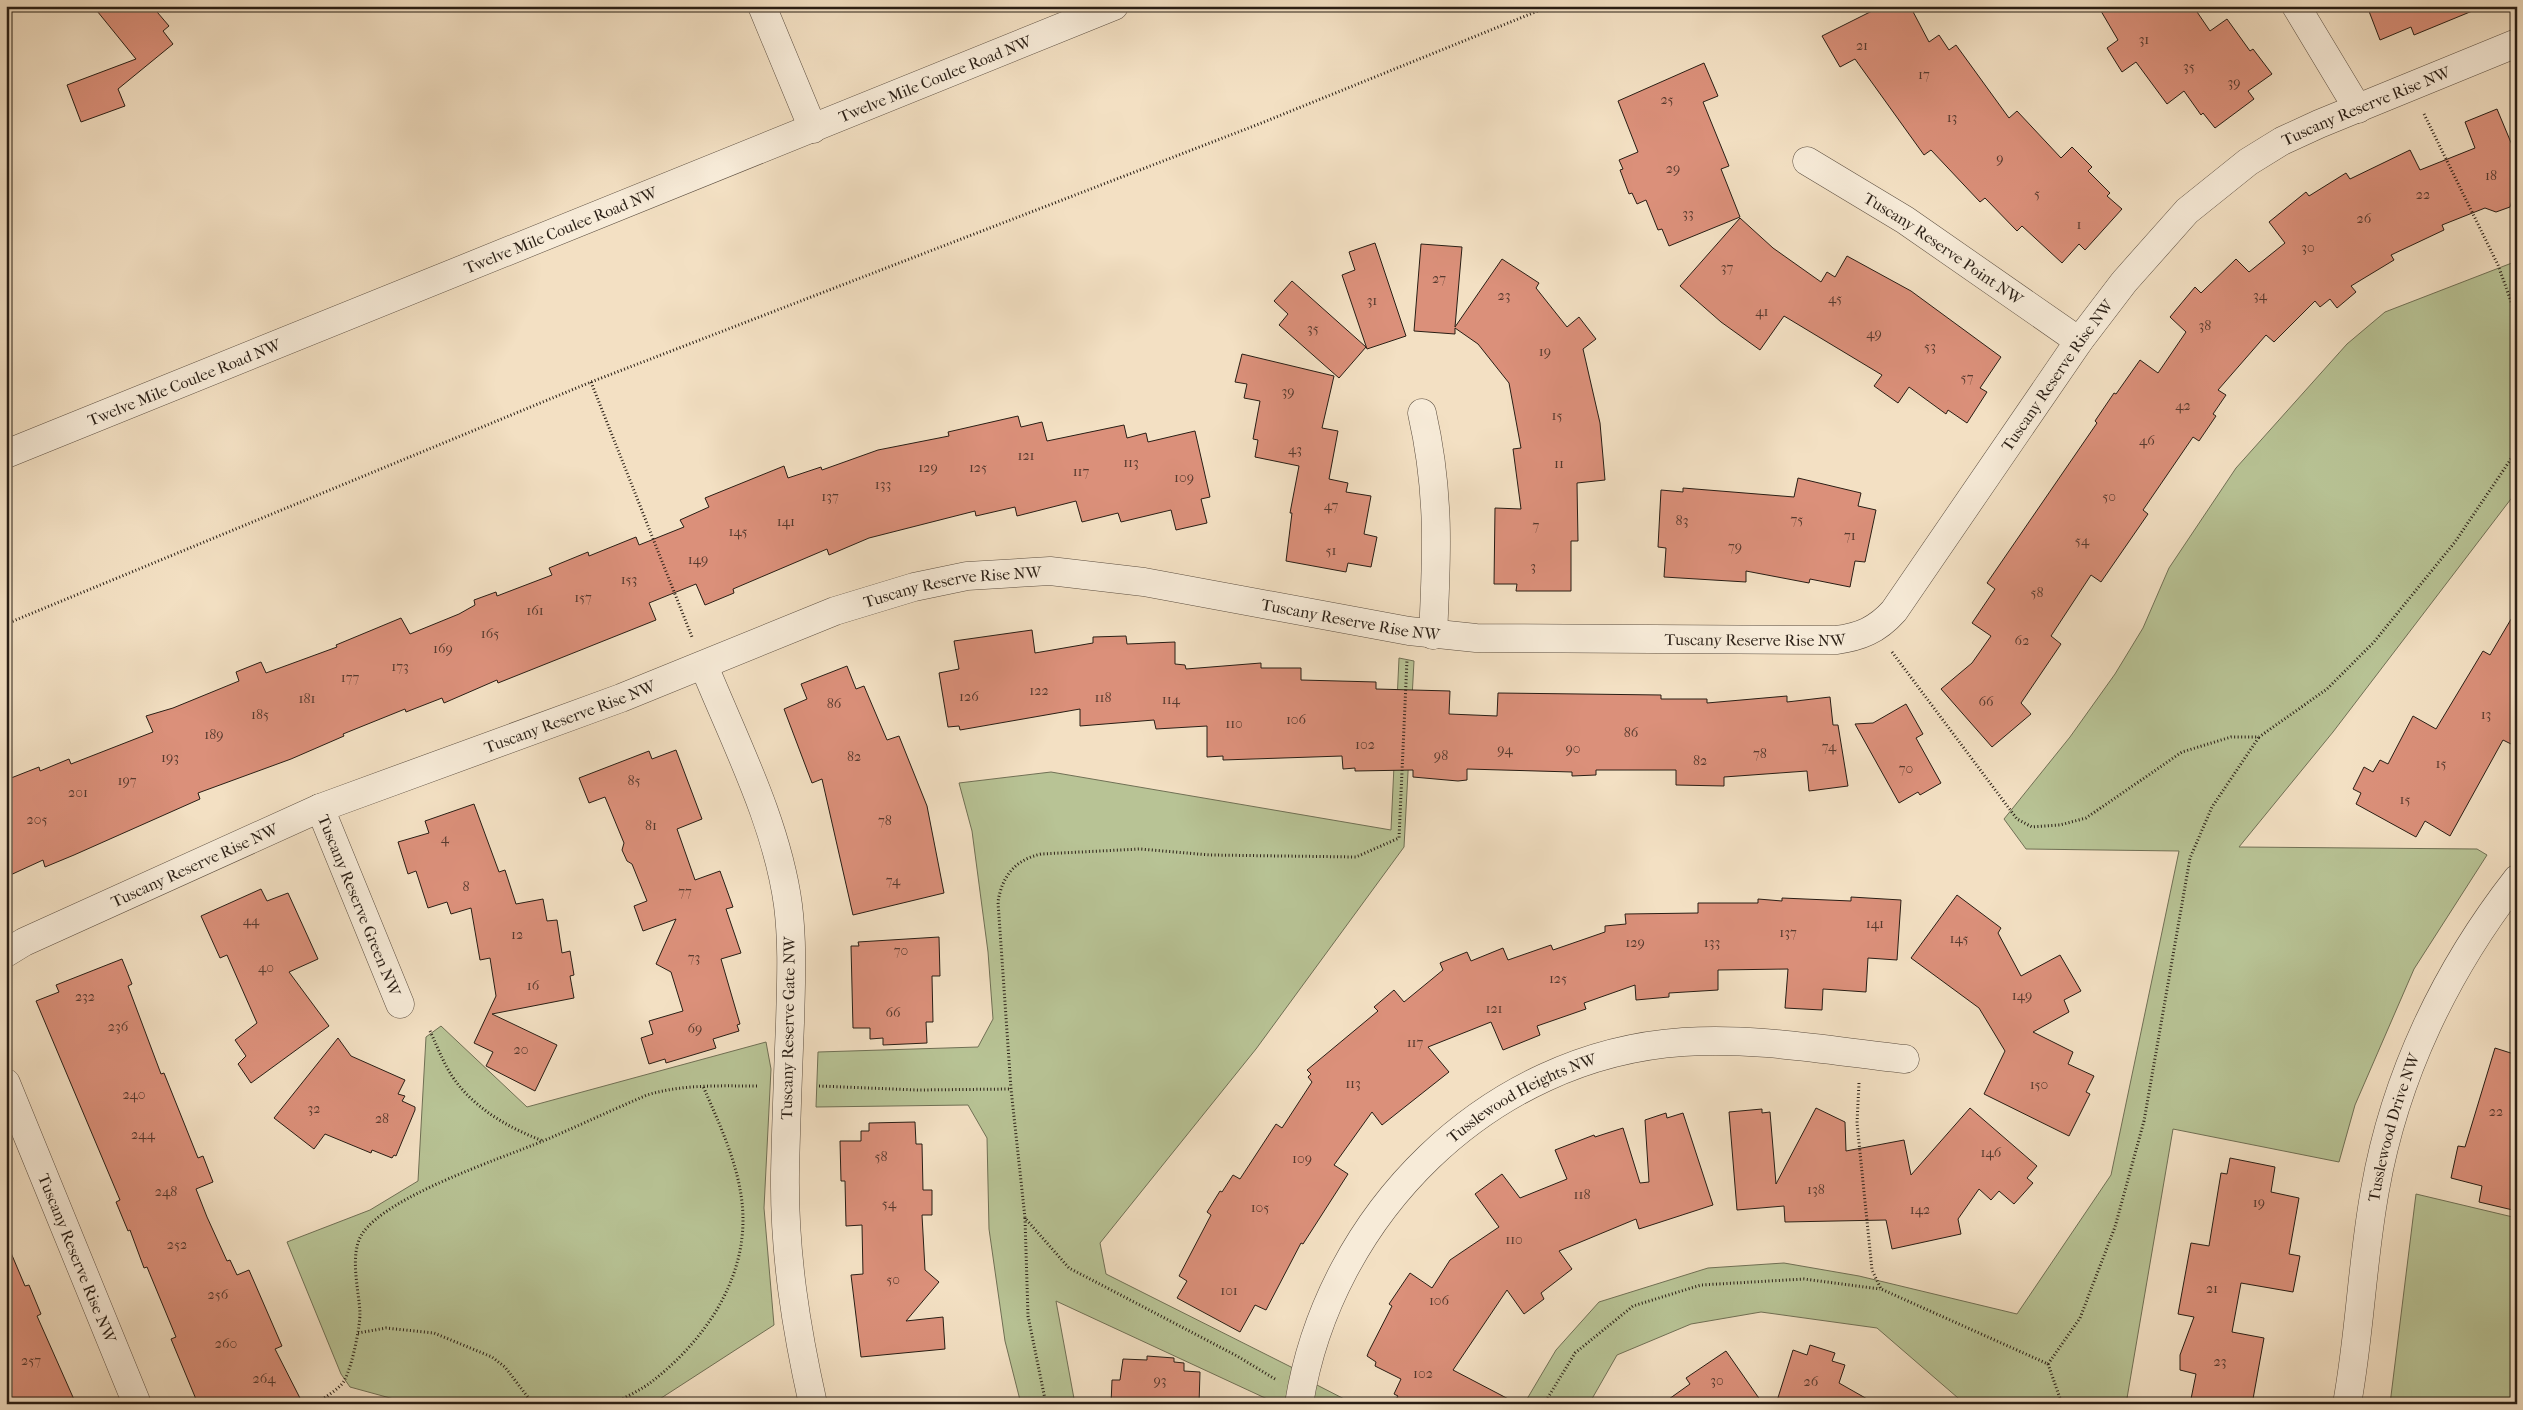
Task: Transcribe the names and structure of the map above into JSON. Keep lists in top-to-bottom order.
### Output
{
  "streets": {
    "street": [
      "Twelve Mile Coulee Road NW",
      "Tuscany Reserve Rise NW",
      "Tuscany Reserve Point NW",
      "Tuscany Reserve Green NW",
      "Tuscany Reserve Gate NW",
      "Tusslewood Heights NW",
      "Tusslewood Drive NW"
    ]
  },
  "crossings": [
    ["Tuscany Reserve Rise NW", "Tuscany Reserve Point NW"],
    ["Tuscany Reserve Rise NW", "Tuscany Reserve Green NW"],
    ["Tuscany Reserve Rise NW", "Tuscany Reserve Gate NW"]
  ],
  "house_numbers": [
    "31",
    "21",
    "35",
    "17",
    "39",
    "25",
    "13",
    "9",
    "29",
    "18",
    "5",
    "22",
    "33",
    "26",
    "1",
    "30",
    "37",
    "27",
    "23",
    "34",
    "45",
    "31",
    "41",
    "38",
    "35",
    "49",
    "53",
    "19",
    "57",
    "39",
    "42",
    "15",
    "46",
    "43",
    "121",
    "113",
    "11",
    "129",
    "125",
    "117",
    "109",
    "133",
    "137",
    "50",
    "47",
    "75",
    "83",
    "141",
    "7",
    "145",
    "71",
    "54",
    "79",
    "51",
    "149",
    "3",
    "153",
    "58",
    "157",
    "161",
    "165",
    "62",
    "169",
    "173",
    "177",
    "122",
    "126",
    "118",
    "181",
    "114",
    "66",
    "86",
    "185",
    "13",
    "106",
    "110",
    "86",
    "189",
    "102",
    "74",
    "90",
    "94",
    "78",
    "98",
    "82",
    "193",
    "82",
    "15",
    "70",
    "197",
    "85",
    "201",
    "15",
    "205",
    "78",
    "81",
    "4",
    "74",
    "8",
    "77",
    "44",
    "141",
    "137",
    "12",
    "145",
    "129",
    "133",
    "70",
    "73",
    "40",
    "125",
    "16",
    "149",
    "232",
    "121",
    "66",
    "236",
    "69",
    "117",
    "20",
    "113",
    "150",
    "240",
    "32",
    "22",
    "28",
    "244",
    "146",
    "58",
    "109",
    "138",
    "248",
    "118",
    "19",
    "54",
    "105",
    "142",
    "110",
    "252",
    "50",
    "21",
    "101",
    "256",
    "106",
    "260",
    "257",
    "23",
    "102",
    "264",
    "93",
    "30",
    "26"
  ]
}
